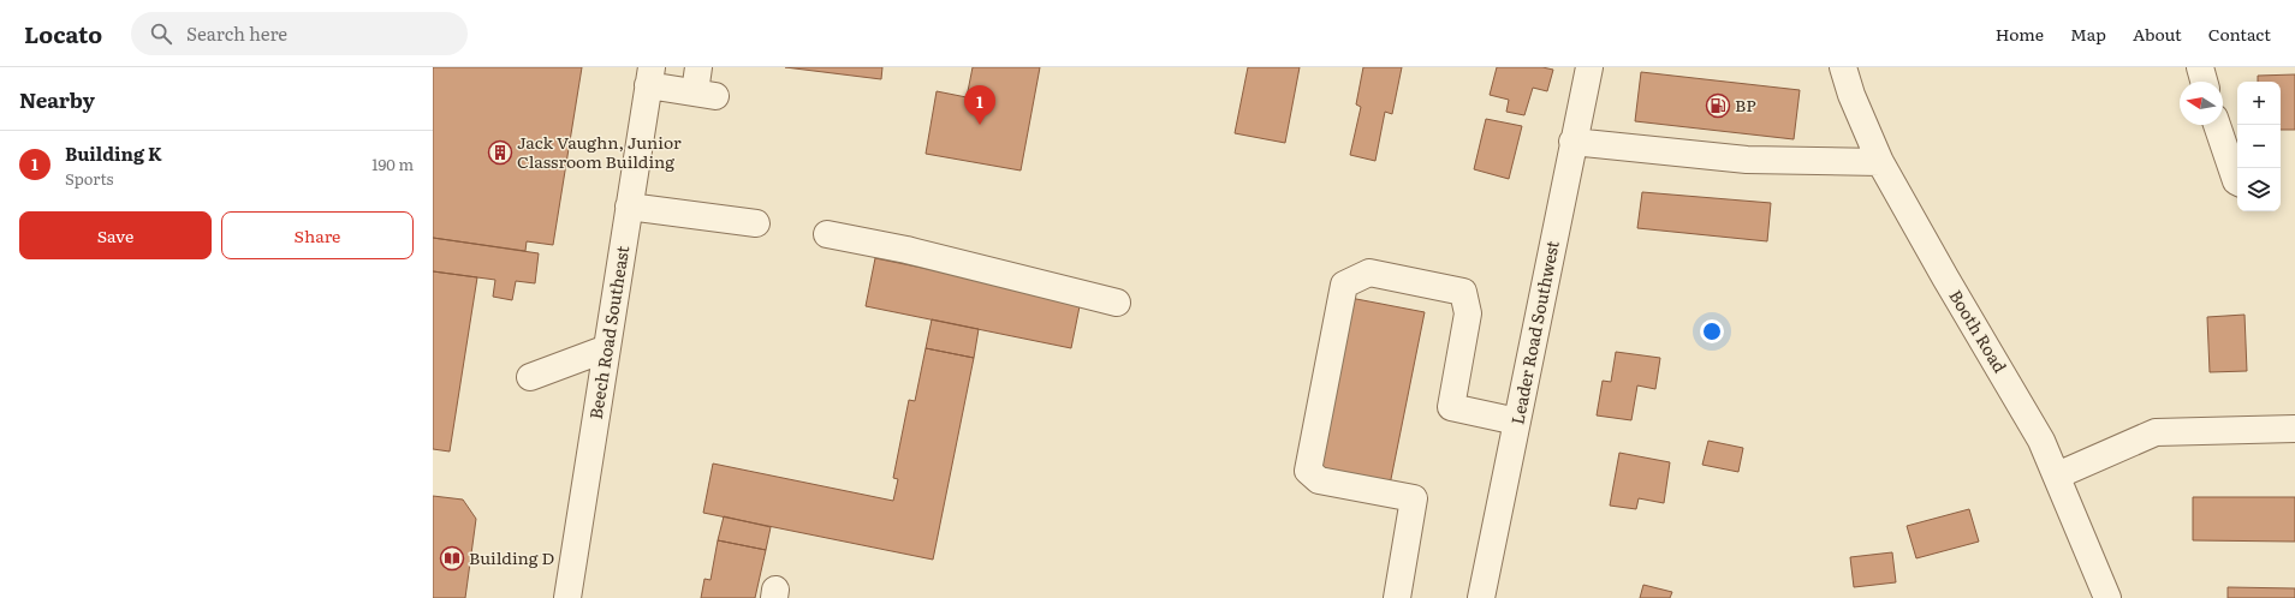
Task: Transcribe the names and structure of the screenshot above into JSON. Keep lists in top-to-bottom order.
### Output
{
  "streets": {
    "street": ["Booth Road", "Beech Road Southeast", "Leader Road Southwest"]
  },
  "places": {
    "fuel station": ["BP"],
    "building": ["Jack Vaughn, Junior Classroom Building"],
    "library": ["Building D"]
  },
  "north": "left",
  "page": {
    "header": "Locato",
    "search": "Search here",
    "nav": [
      "Home",
      "Map",
      "About",
      "Contact"
    ],
    "heading": "Nearby",
    "map_buttons": ["+", "−"],
    "pins": "1",
    "list": [
      {
        "mark": "1",
        "name": "Building K",
        "note": "Sports",
        "value": "190 m"
      }
    ],
    "buttons": ["Save", "Share"]
  }
}
